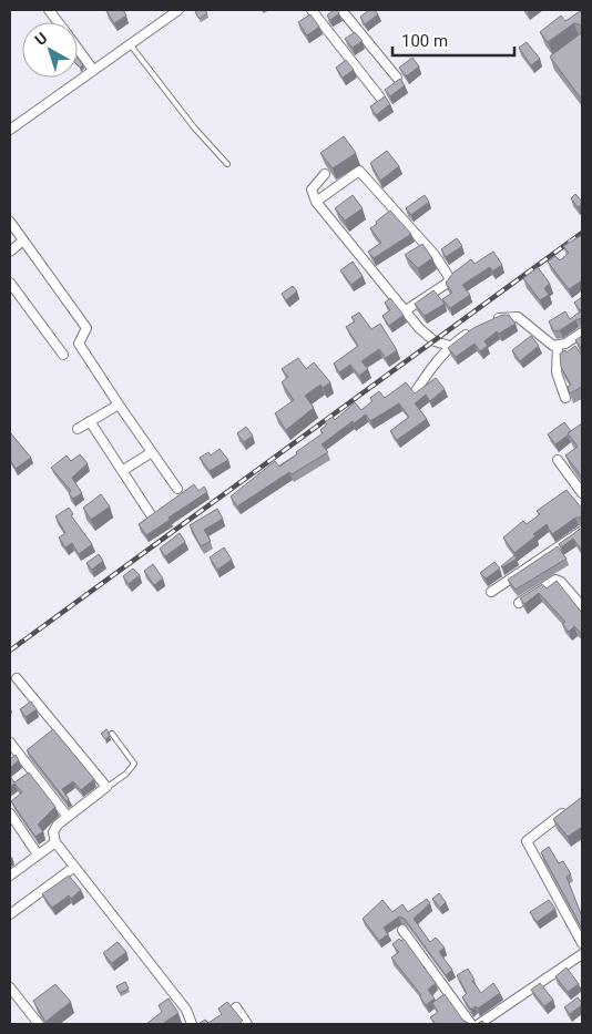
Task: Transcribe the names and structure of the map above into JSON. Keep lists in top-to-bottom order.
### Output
{
  "scale_bar": "100 m",
  "north": "top left"
}
